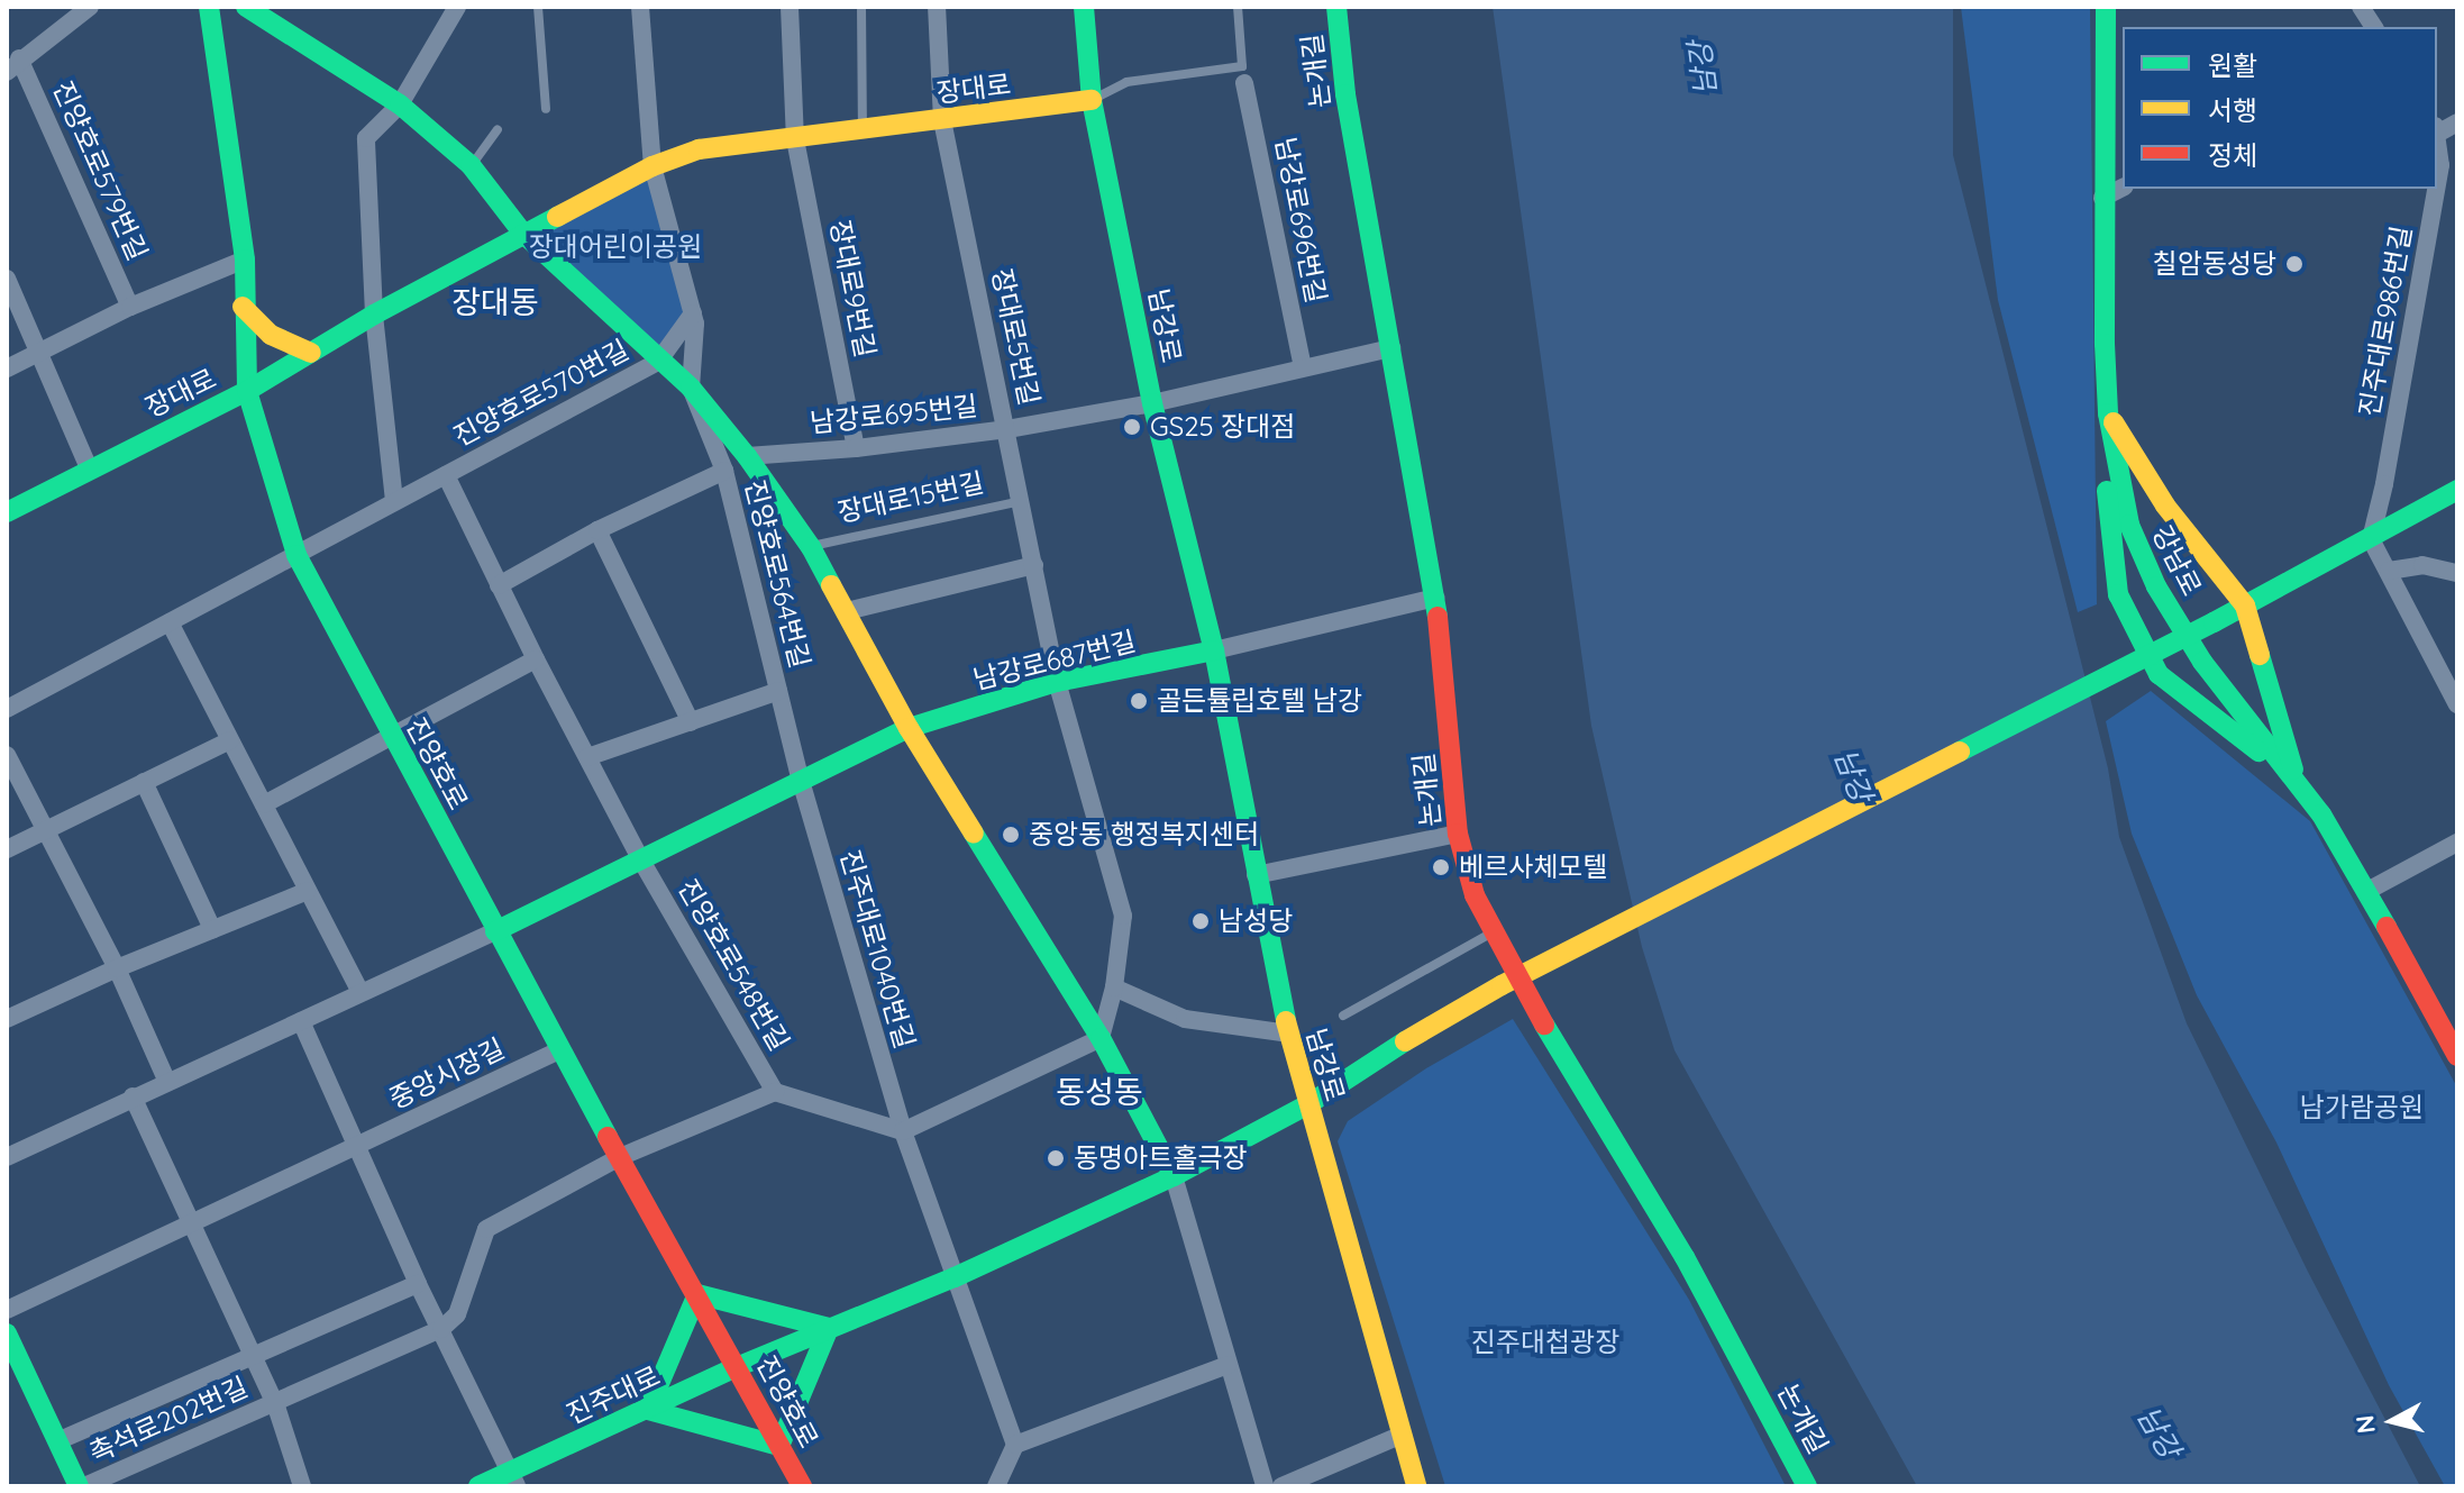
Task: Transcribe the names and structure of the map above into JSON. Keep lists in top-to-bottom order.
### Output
{
  "streets": {
    "street": [
      "논개길",
      "장대로",
      "진양호로579번길",
      "남강로696번길",
      "장대로9번길",
      "진주대로986번길",
      "남강로",
      "장대로5번길",
      "진양호로570번길",
      "남강로695번길",
      "장대로15번길",
      "강남로",
      "진양호로564번길",
      "남강로687번길",
      "진양호로",
      "진주대로1040번길",
      "진양호로548번길",
      "중앙시장길",
      "진주대로",
      "촉석로202번길"
    ]
  },
  "crossings": [
    ["장대로", "장대로9번길"],
    ["장대로", "남강로"],
    ["장대로", "장대로5번길"],
    ["장대로", "진양호로"],
    ["진양호로579번길", "진양호로"],
    ["장대로9번길", "남강로695번길"],
    ["진주대로986번길", "진주대로"],
    ["남강로", "남강로695번길"],
    ["남강로", "남강로687번길"],
    ["남강로", "진주대로"],
    ["장대로5번길", "남강로695번길"],
    ["장대로5번길", "장대로15번길"],
    ["장대로5번길", "남강로687번길"],
    ["진양호로570번길", "장대로15번길"],
    ["진양호로570번길", "진양호로564번길"],
    ["진양호로570번길", "진양호로"],
    ["남강로695번길", "장대로15번길"],
    ["장대로15번길", "진양호로564번길"],
    ["장대로15번길", "남강로687번길"],
    ["장대로15번길", "진주대로"],
    ["진양호로564번길", "남강로687번길"],
    ["진양호로564번길", "진주대로1040번길"],
    ["남강로687번길", "진양호로"],
    ["남강로687번길", "진주대로1040번길"],
    ["남강로687번길", "진양호로548번길"],
    ["진양호로", "진양호로548번길"],
    ["진양호로", "중앙시장길"],
    ["진양호로", "진주대로"],
    ["진주대로1040번길", "진주대로"],
    ["진양호로548번길", "촉석로202번길"]
  ],
  "districts": ["장대동", "동성동"],
  "water": ["남강"],
  "parks": ["장대어린이공원", "남가람공원", "진주대첩광장"],
  "places": [
    "칠암동성당",
    "GS25 장대점",
    "골든튤립호텔 남강",
    "중앙동 행정복지센터",
    "베르사체모텔",
    "남성당",
    "동명아트홀극장"
  ],
  "legend": ["원활", "서행", "정체"],
  "north": "left"
}
